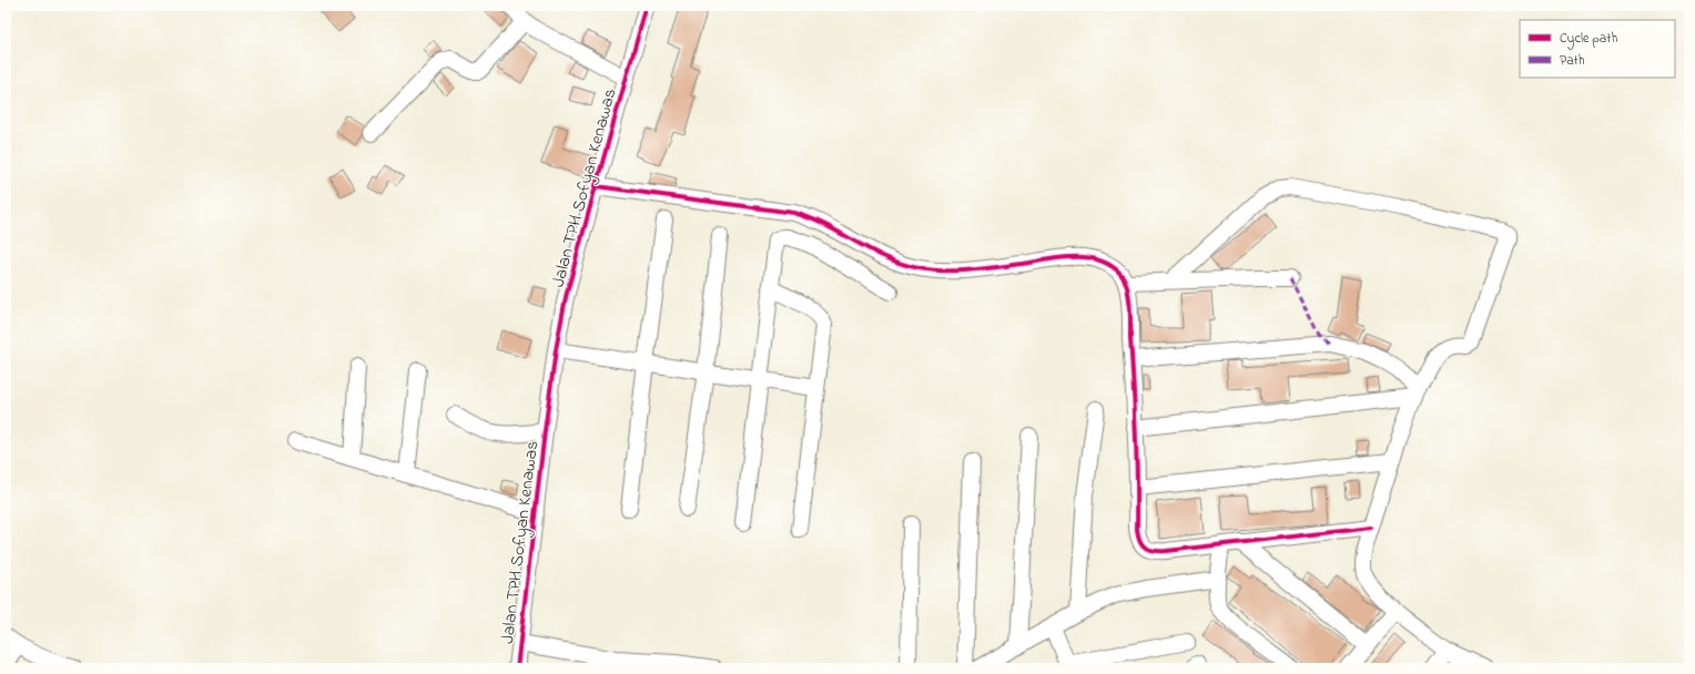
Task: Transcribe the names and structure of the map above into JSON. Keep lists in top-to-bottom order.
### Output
{
  "streets": {
    "street": ["Jalan TPH Sofyan Kenawas"]
  },
  "legend": ["Cycle path", "Path"]
}
